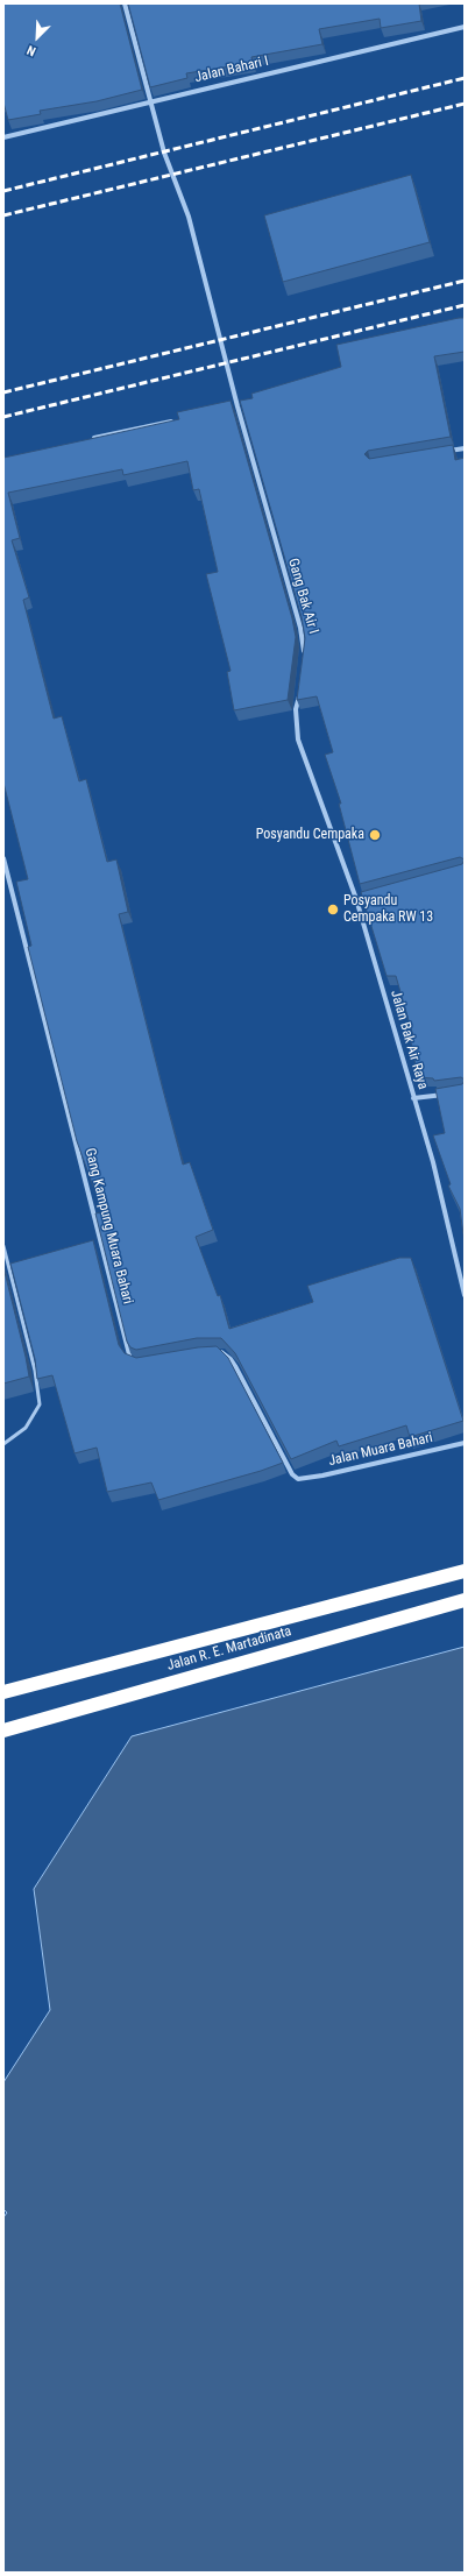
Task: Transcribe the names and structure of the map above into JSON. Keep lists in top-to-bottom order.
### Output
{
  "streets": {
    "highway": ["Jalan R. E. Martadinata"],
    "street": [
      "Jalan Bahari I",
      "Gang Bak Air I",
      "Jalan Bak Air Raya",
      "Gang Kampung Muara Bahari",
      "Jalan Muara Bahari"
    ]
  },
  "crossings": [
    ["Jalan Bahari I", "Gang Bak Air I"]
  ],
  "places": ["Posyandu Cempaka", "Posyandu Cempaka RW 13"],
  "north": "bottom left"
}
